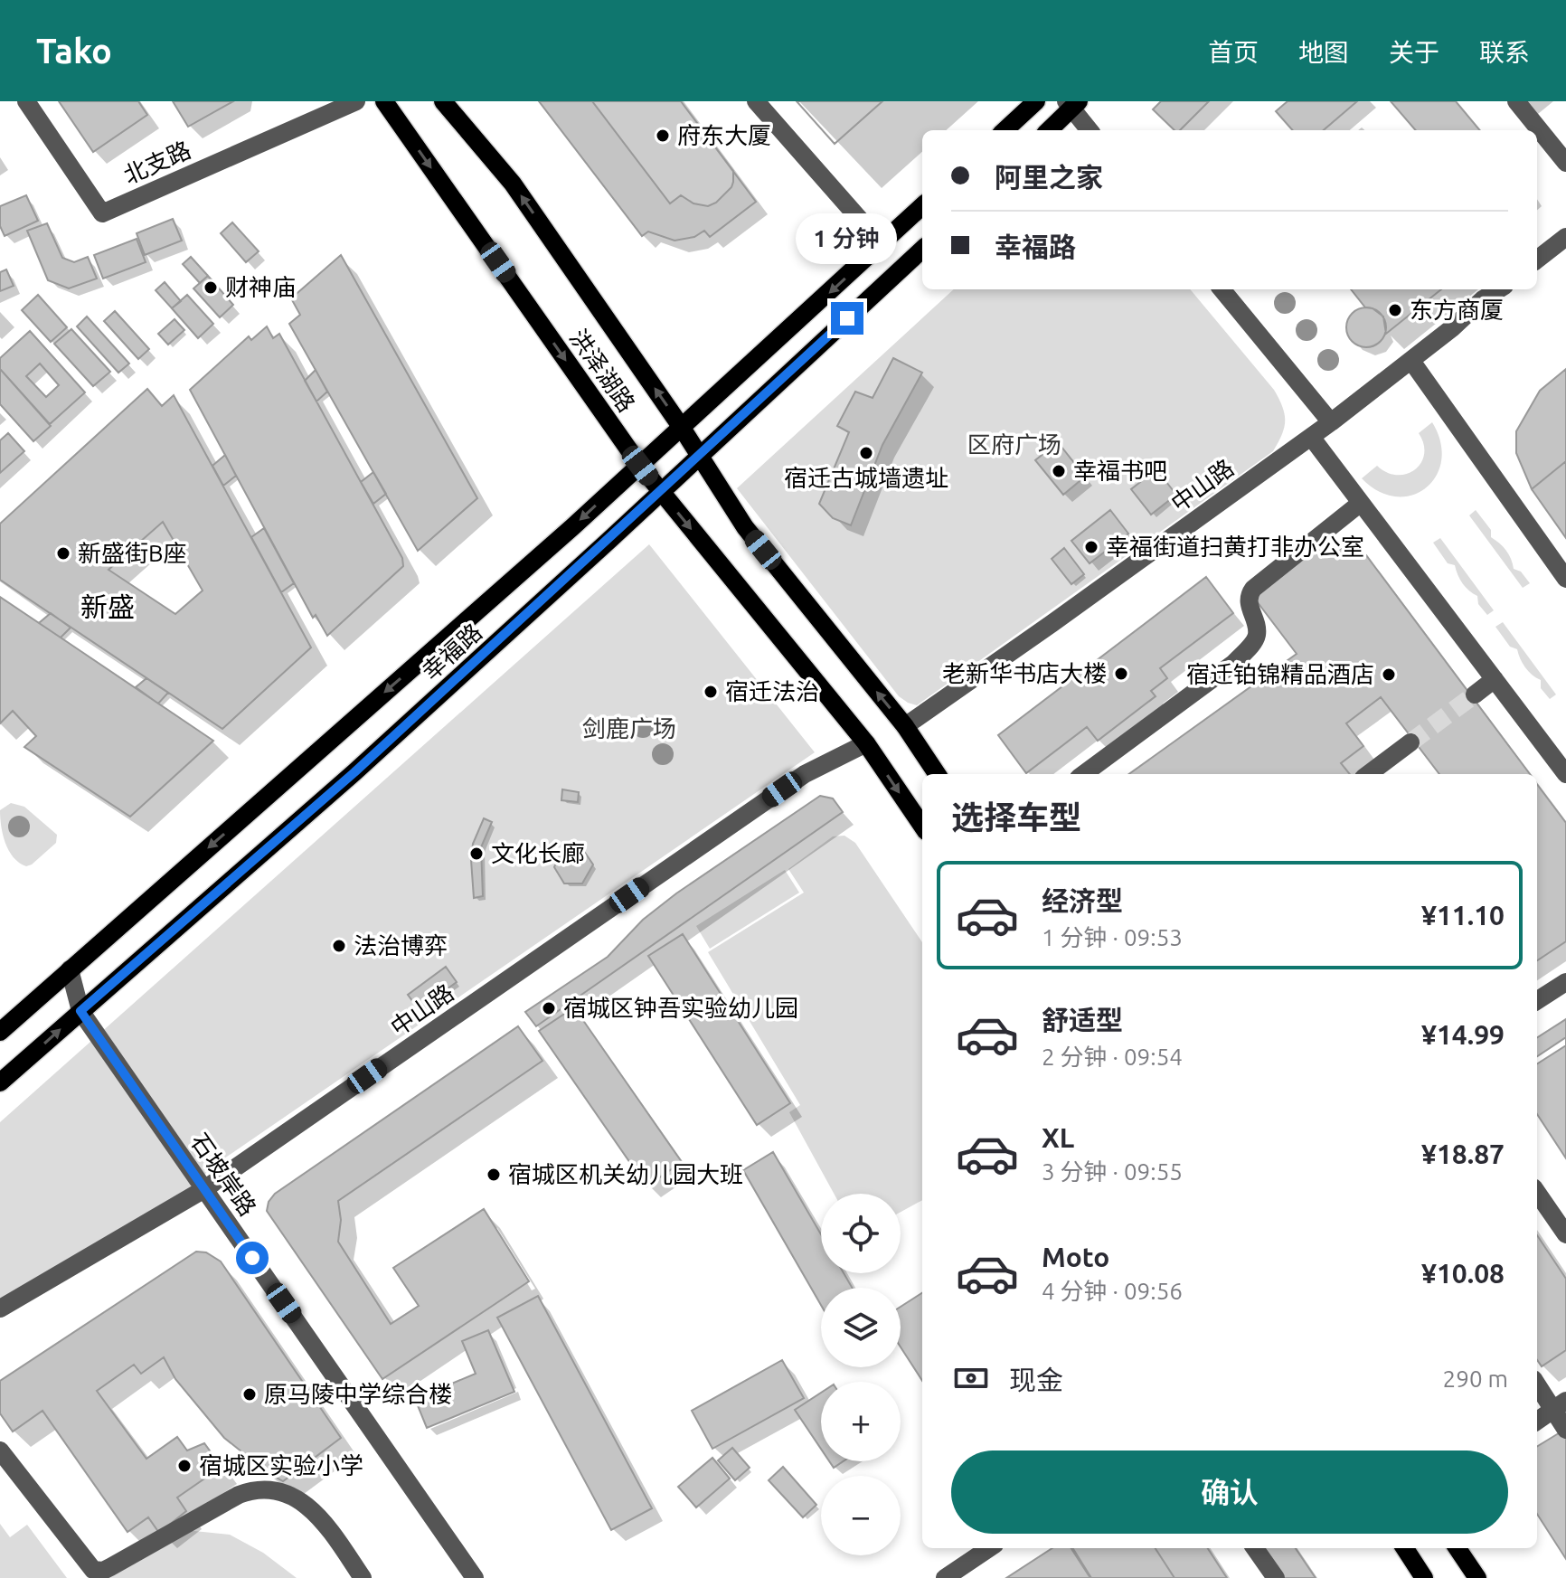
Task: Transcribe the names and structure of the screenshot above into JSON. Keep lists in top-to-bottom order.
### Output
{
  "streets": {
    "main road": ["洪泽湖路", "幸福路"],
    "street": ["北支路", "中山路", "石坡岸路"]
  },
  "crossings": [
    ["洪泽湖路", "中山路"],
    ["洪泽湖路", "幸福路"],
    ["中山路", "石坡岸路"],
    ["幸福路", "石坡岸路"]
  ],
  "districts": ["新盛"],
  "parks": ["区府广场", "剑鹿广场"],
  "places": [
    "府东大厦",
    "财神庙",
    "东方商厦",
    "宿迁古城墙遗址",
    "幸福书吧",
    "幸福街道扫黄打非办公室",
    "新盛街B座",
    "老新华书店大楼",
    "宿迁铂锦精品酒店",
    "宿迁法治",
    "文化长廊",
    "法治博弈",
    "宿城区钟吾实验幼儿园",
    "宿城区机关幼儿园大班",
    "原马陵中学综合楼",
    "宿城区实验小学"
  ],
  "page": {
    "header": "Tako",
    "nav": [
      "首页",
      "地图",
      "关于",
      "联系"
    ],
    "banner": ["阿里之家", "幸福路"],
    "bubble": "1 分钟",
    "heading": "选择车型",
    "list": [
      {
        "name": "经济型",
        "note": "1 分钟 · 09:53",
        "value": "¥11.10"
      },
      {
        "name": "舒适型",
        "note": "2 分钟 · 09:54",
        "value": "¥14.99"
      },
      {
        "name": "XL",
        "note": "3 分钟 · 09:55",
        "value": "¥18.87"
      },
      {
        "name": "Moto",
        "note": "4 分钟 · 09:56",
        "value": "¥10.08"
      }
    ],
    "map_buttons": ["+", "−"],
    "pay": ["现金", "290 m"],
    "buttons": "确认"
  }
}
